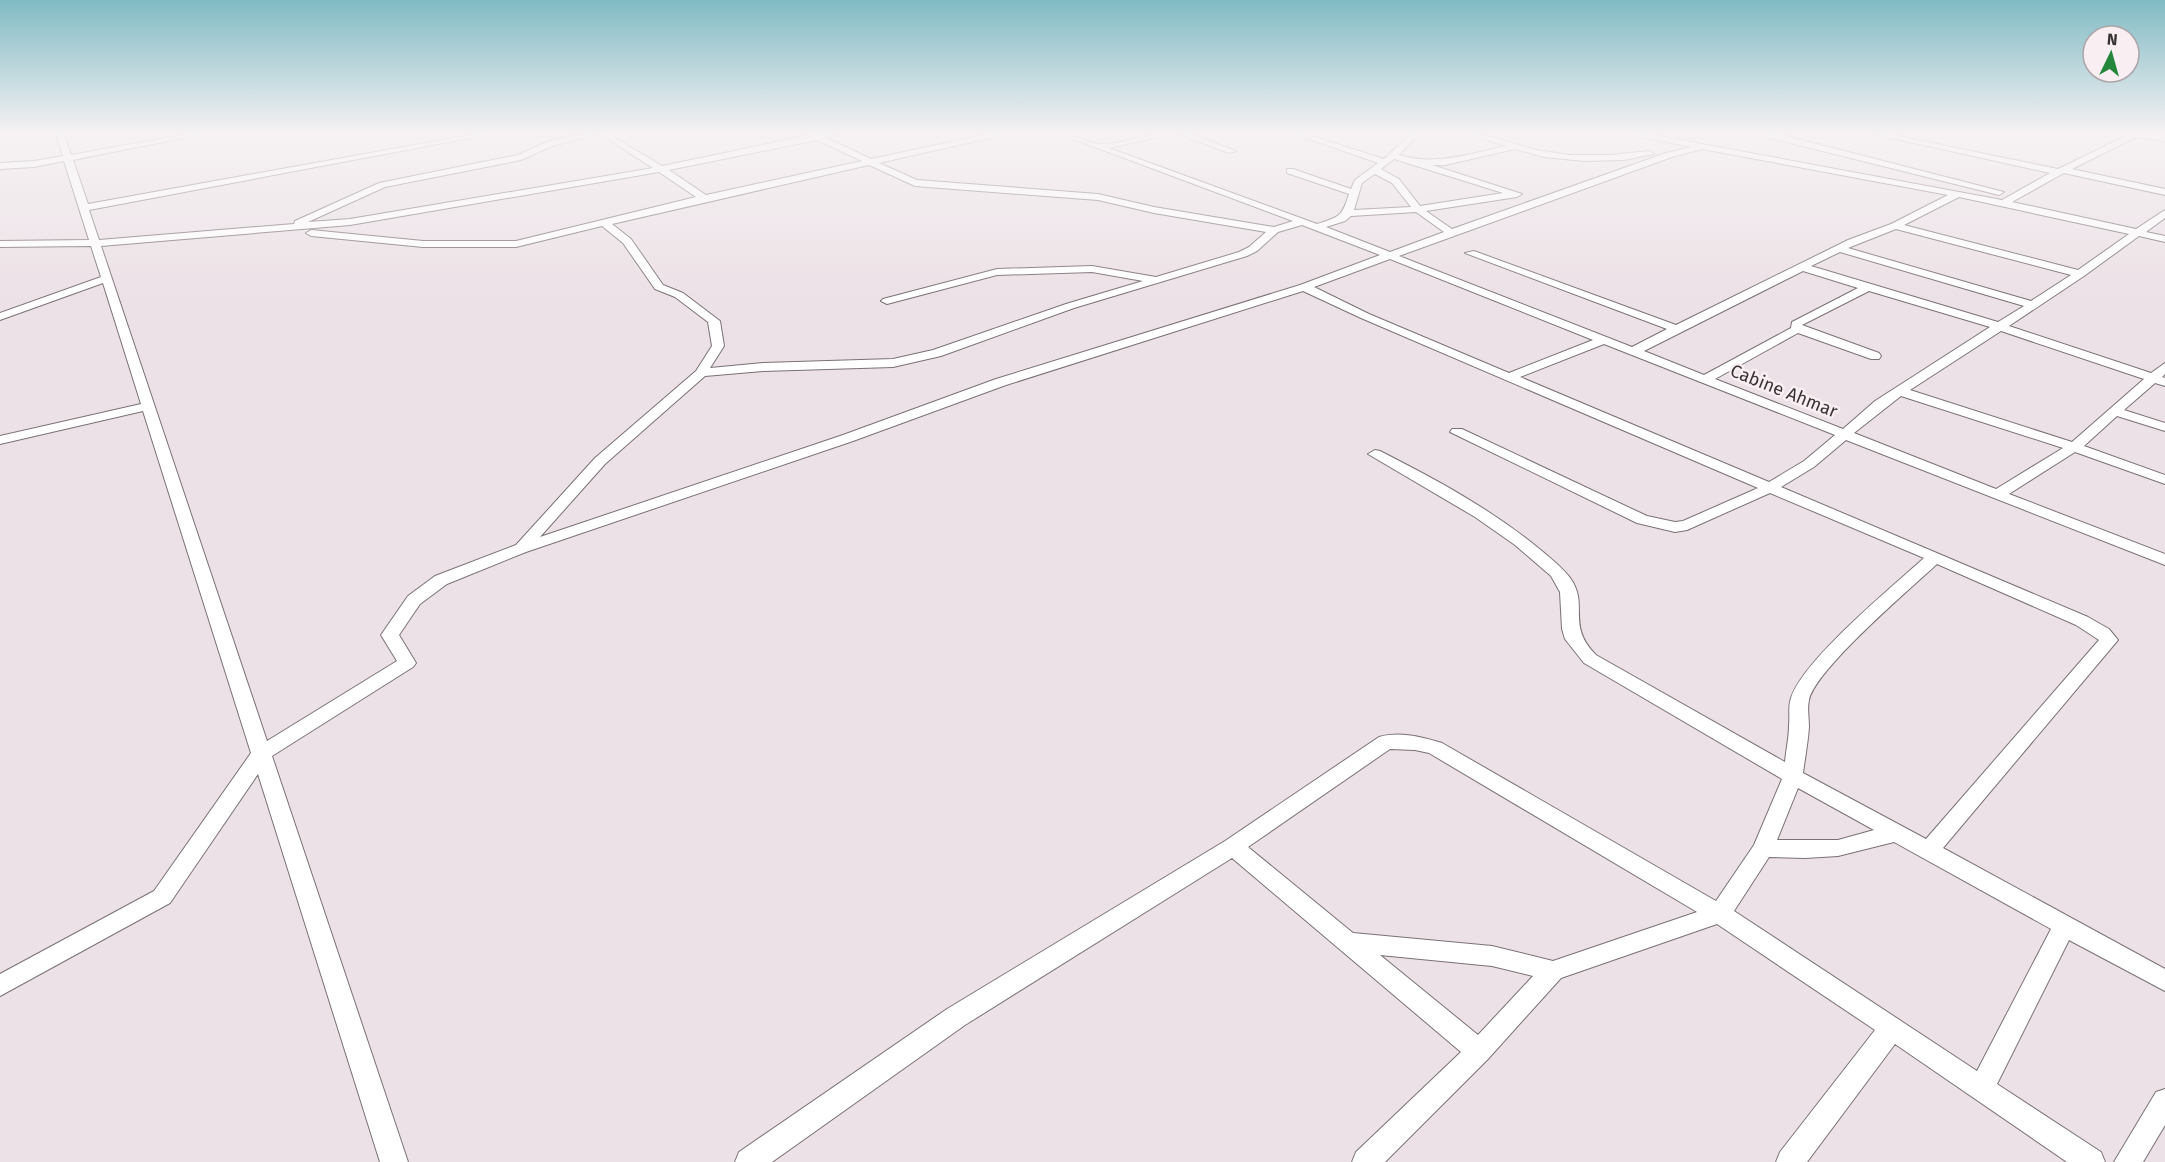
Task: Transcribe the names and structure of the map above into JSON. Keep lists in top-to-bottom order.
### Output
{
  "streets": {
    "street": ["Cabine Ahmar"]
  },
  "north": "top"
}
